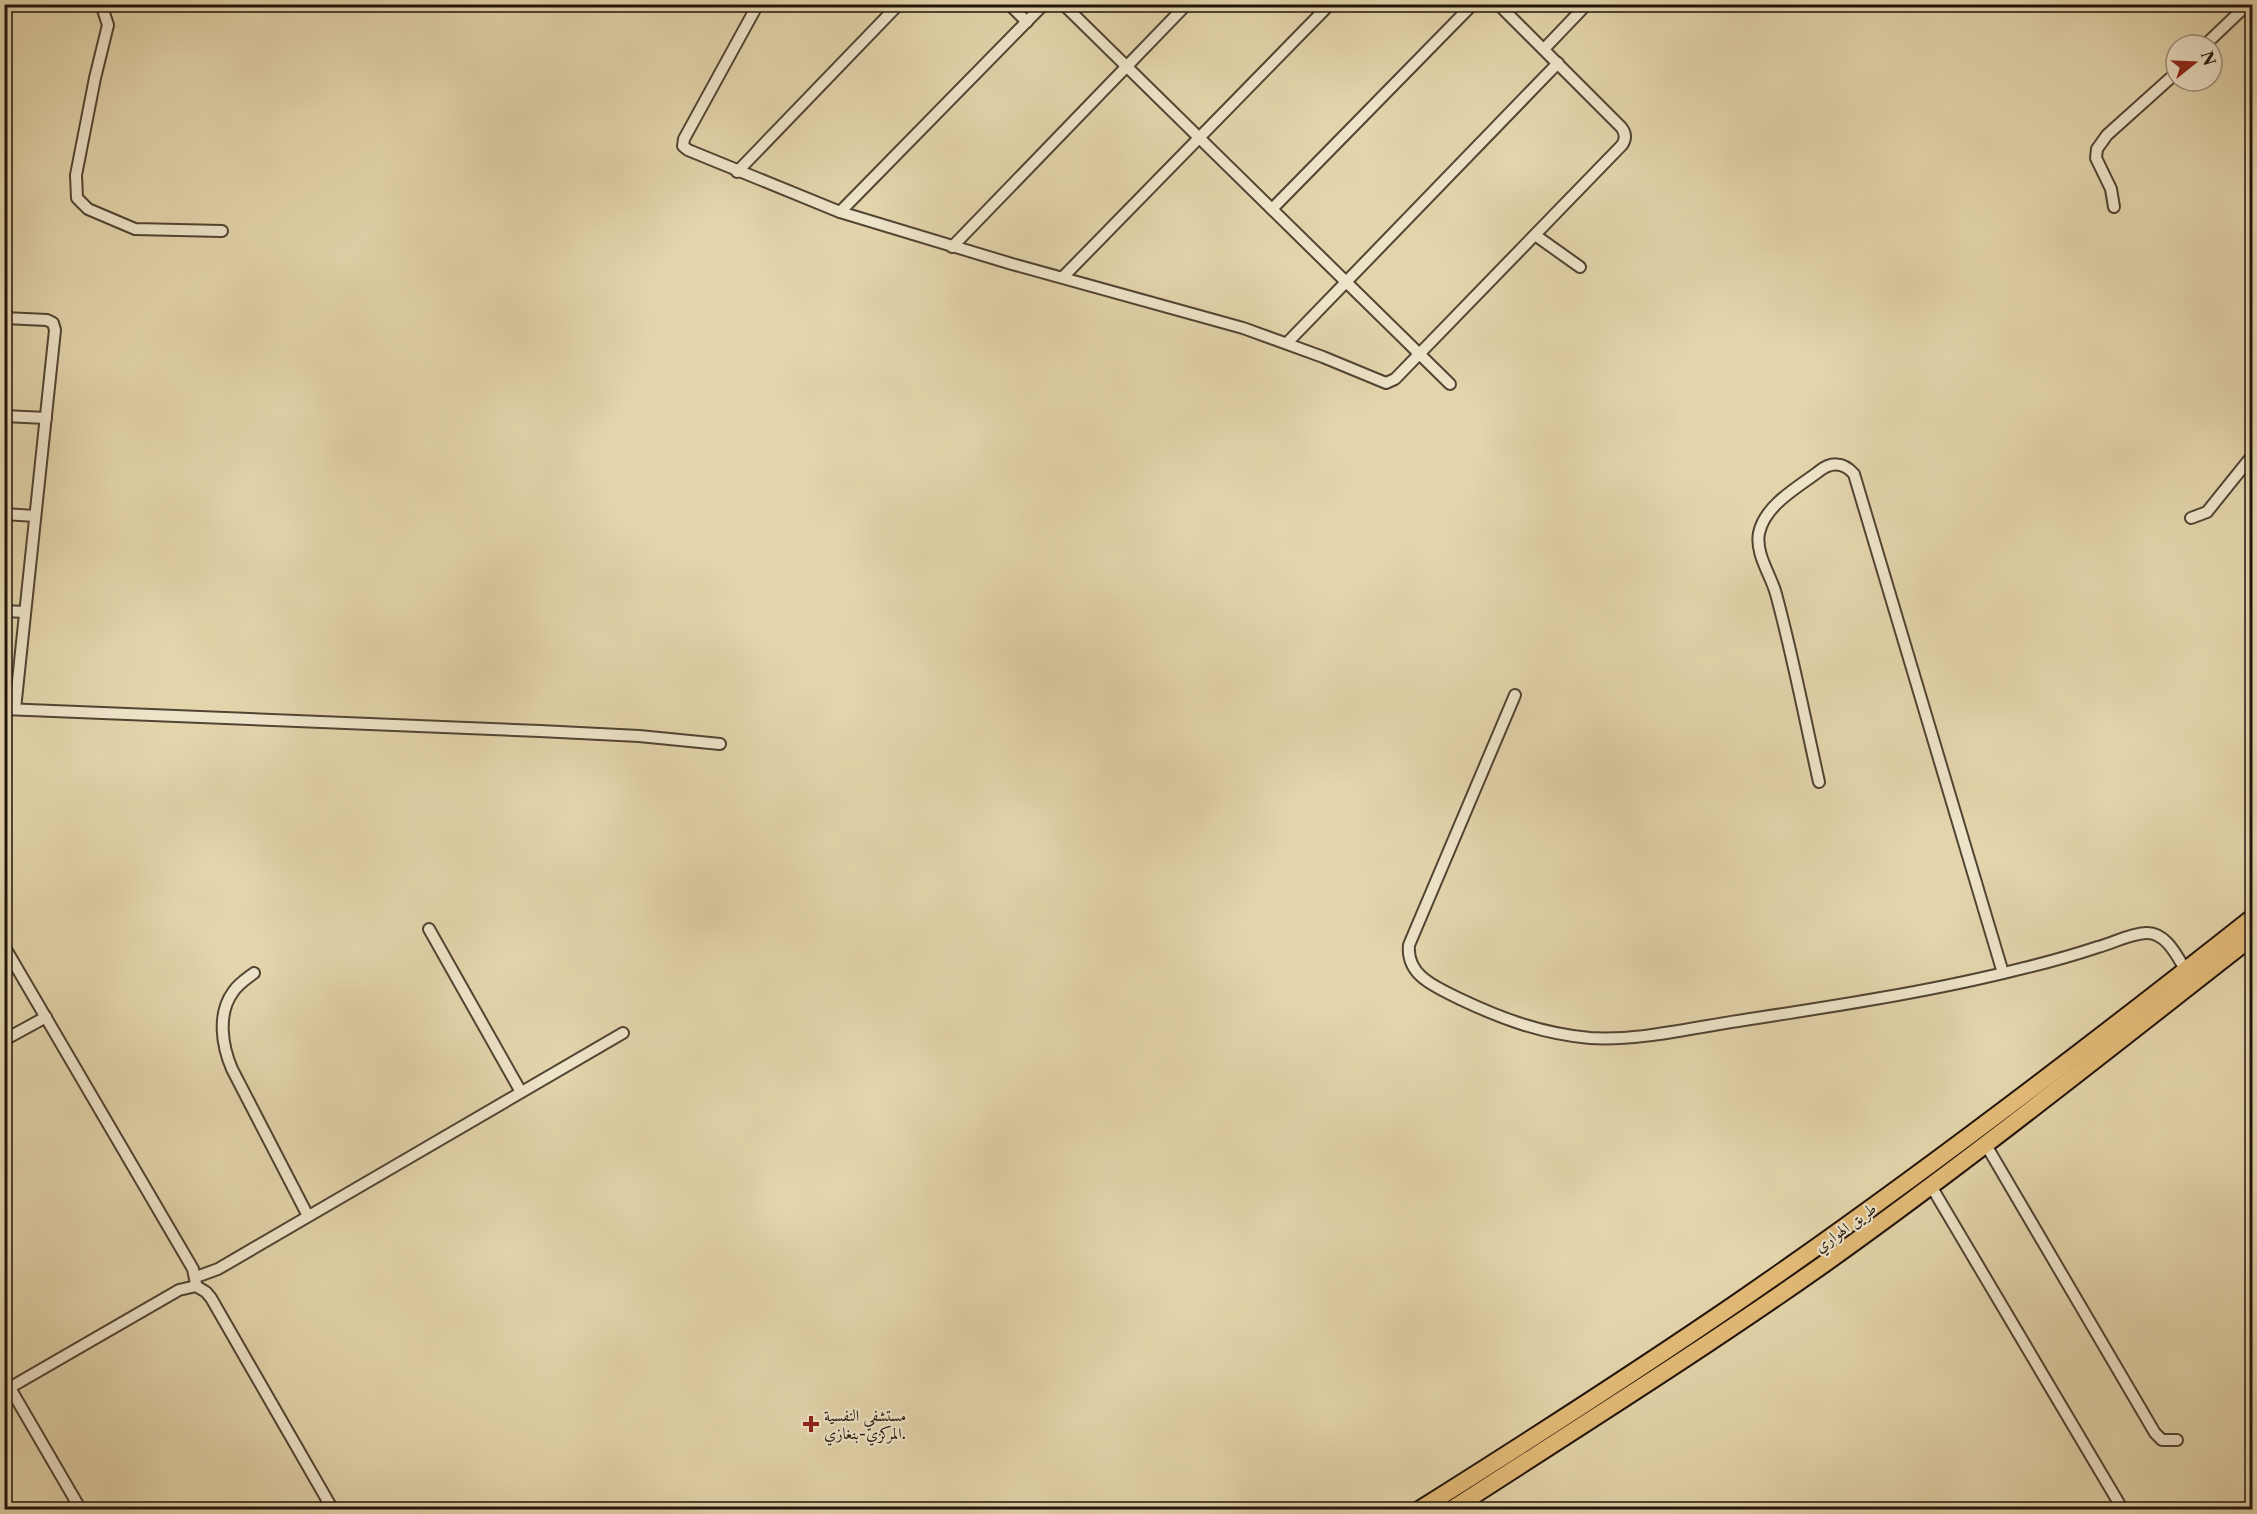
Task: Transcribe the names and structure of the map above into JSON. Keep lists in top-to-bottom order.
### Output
{
  "streets": {
    "highway": ["طريق الهواري"]
  },
  "places": {
    "health": ["مستشفي النفسية المركزي-بنغازي."]
  },
  "north": "right"
}
